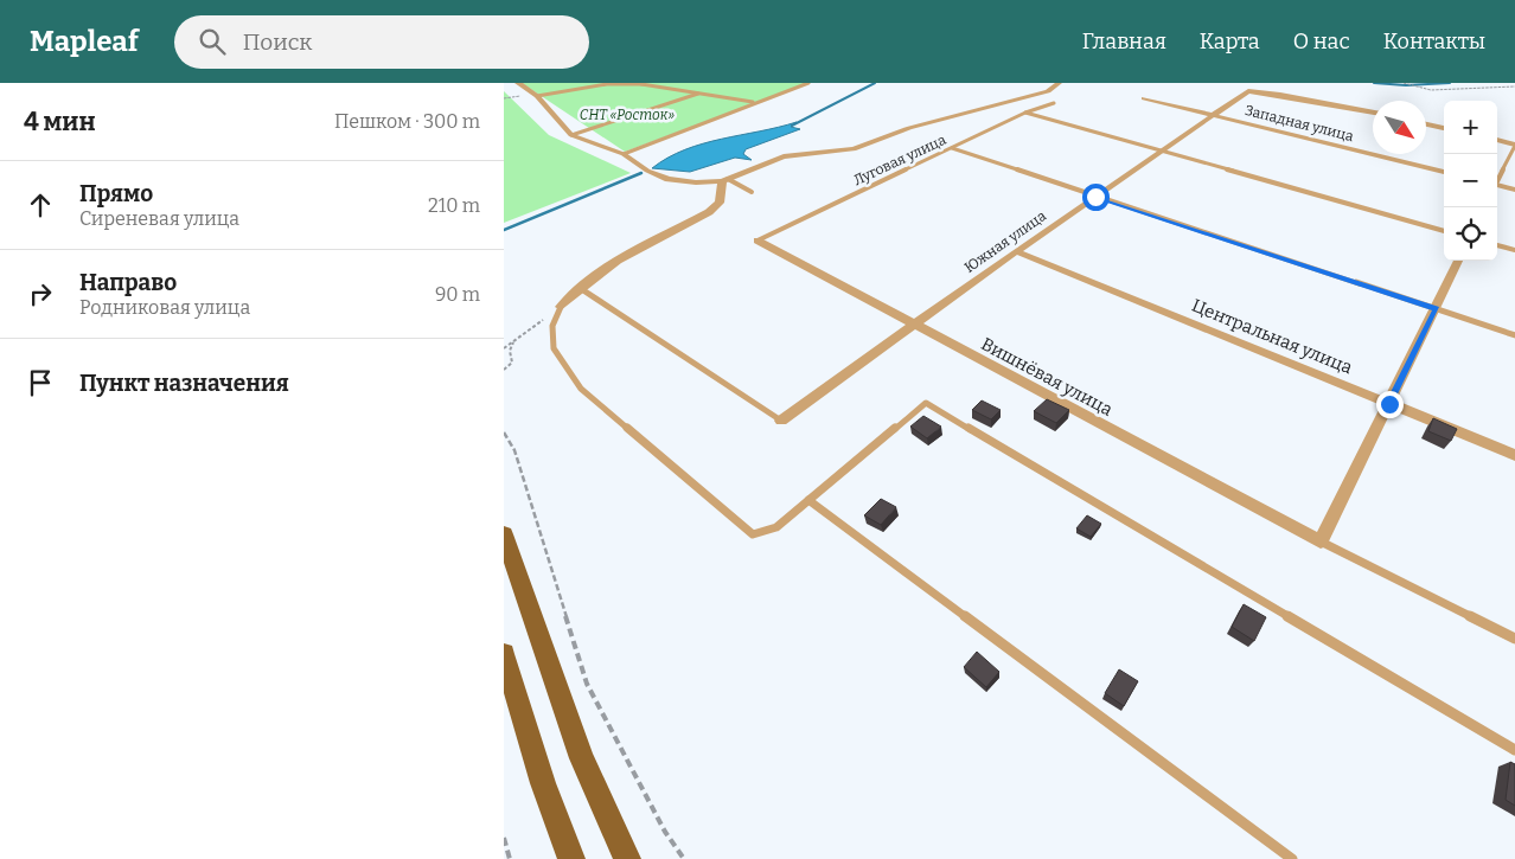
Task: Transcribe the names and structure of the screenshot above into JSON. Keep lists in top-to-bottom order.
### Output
{
  "streets": {
    "street": [
      "Западная улица",
      "Южная улица",
      "Центральная улица",
      "Вишнёвая улица"
    ],
    "lane": ["Луговая улица"]
  },
  "crossings": [
    ["Западная улица", "Южная улица"],
    ["Луговая улица", "Вишнёвая улица"],
    ["Южная улица", "Центральная улица"],
    ["Южная улица", "Вишнёвая улица"]
  ],
  "parks": ["СНТ «Росток»"],
  "north": "bottom right",
  "page": {
    "header": "Mapleaf",
    "search": "Поиск",
    "nav": [
      "Главная",
      "Карта",
      "О нас",
      "Контакты"
    ],
    "heading": ["4 мин", "Пешком · 300 m"],
    "map_buttons": ["+", "−"],
    "list": [
      ["Прямо", "Сиреневая улица", "210 m"],
      ["Направо", "Родниковая улица", "90 m"],
      "Пункт назначения"
    ]
  }
}
